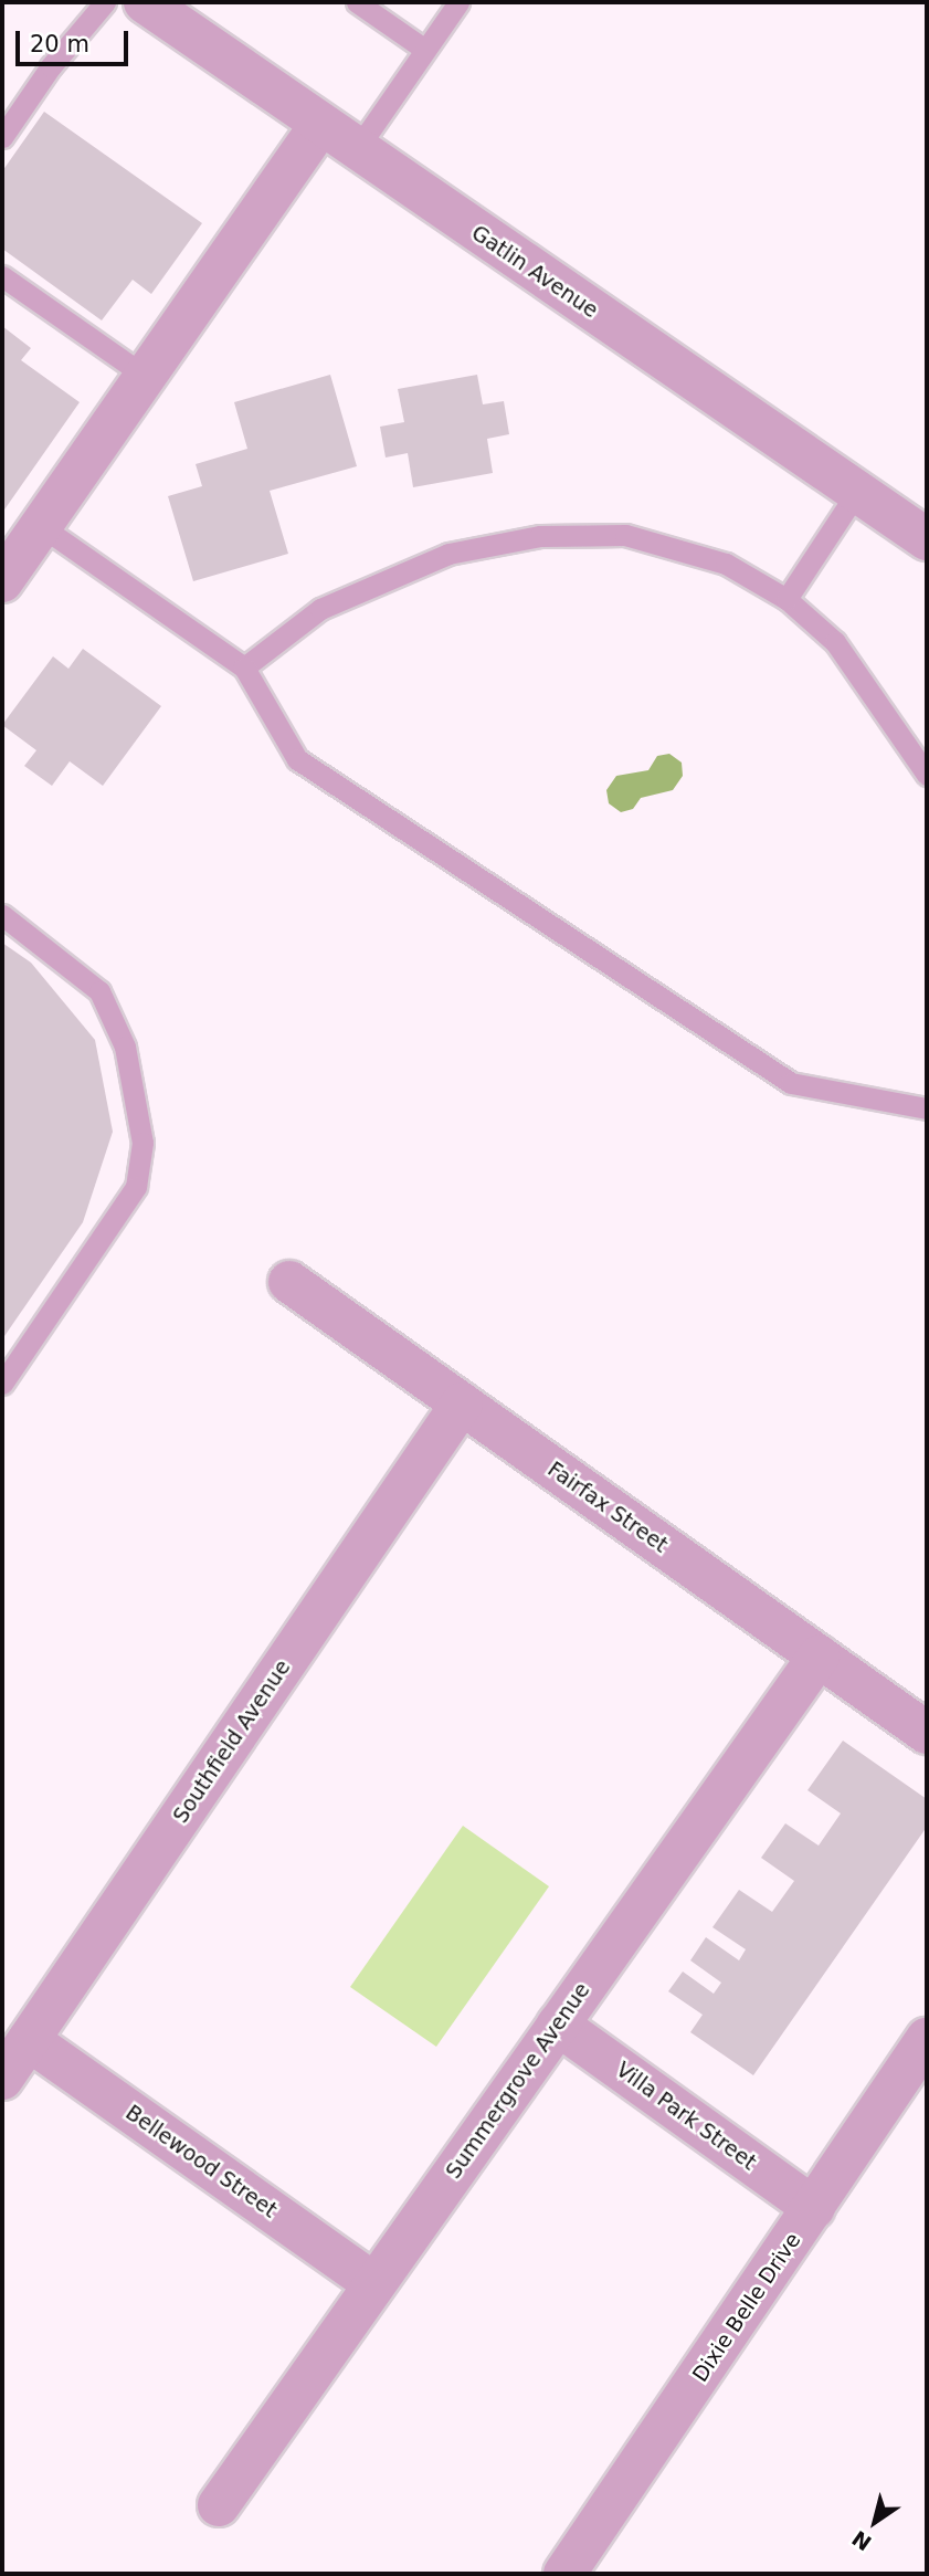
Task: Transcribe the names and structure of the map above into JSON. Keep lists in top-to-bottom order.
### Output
{
  "streets": {
    "street": [
      "Gatlin Avenue",
      "Fairfax Street",
      "Southfield Avenue",
      "Summergrove Avenue",
      "Villa Park Street",
      "Bellewood Street",
      "Dixie Belle Drive"
    ]
  },
  "crossings": [
    ["Fairfax Street", "Southfield Avenue"],
    ["Fairfax Street", "Summergrove Avenue"],
    ["Southfield Avenue", "Bellewood Street"],
    ["Summergrove Avenue", "Villa Park Street"],
    ["Summergrove Avenue", "Bellewood Street"],
    ["Villa Park Street", "Dixie Belle Drive"]
  ],
  "scale_bar": "20 m",
  "north": "bottom left"
}
